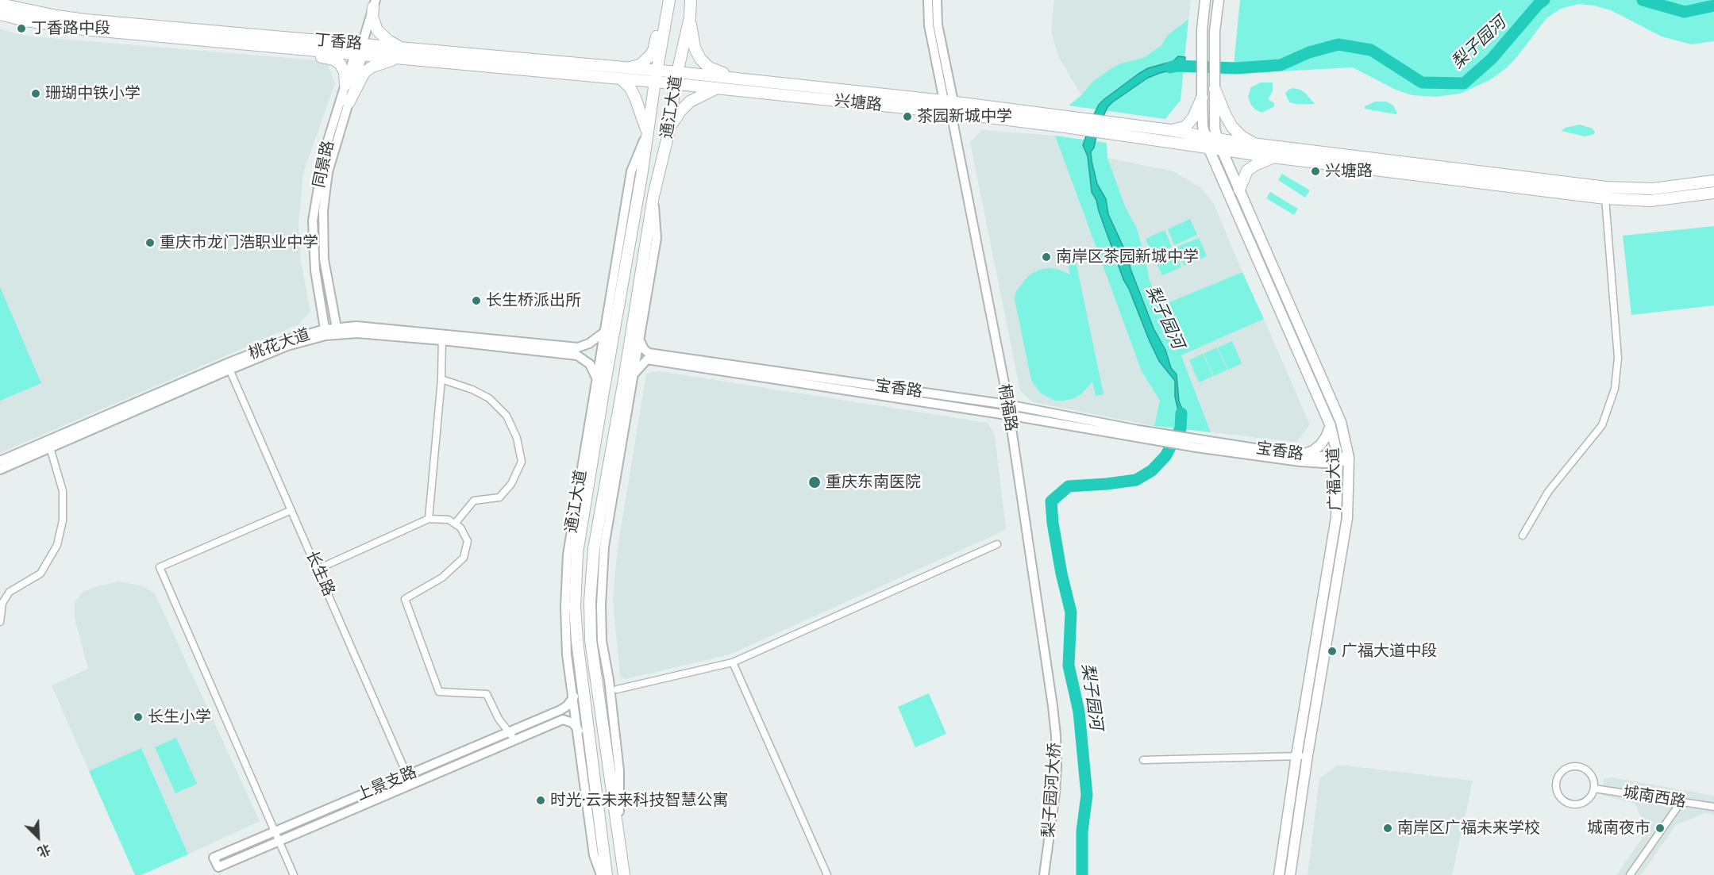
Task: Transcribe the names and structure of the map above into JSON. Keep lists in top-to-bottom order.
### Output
{
  "streets": {
    "main road": [
      "丁香路",
      "兴塘路",
      "通江大道",
      "广福大道"
    ],
    "street": [
      "同景路",
      "桃花大道",
      "宝香路",
      "桐福路",
      "长生路",
      "上景支路",
      "梨子园河大桥",
      "城南西路"
    ]
  },
  "crossings": [
    ["丁香路", "兴塘路"],
    ["丁香路", "通江大道"],
    ["丁香路", "同景路"],
    ["兴塘路", "通江大道"],
    ["兴塘路", "桐福路"],
    ["兴塘路", "广福大道"],
    ["通江大道", "上景支路"],
    ["同景路", "桃花大道"],
    ["桃花大道", "长生路"],
    ["宝香路", "桐福路"],
    ["宝香路", "广福大道"],
    ["桐福路", "梨子园河大桥"],
    ["长生路", "上景支路"]
  ],
  "water": ["梨子园河"],
  "places": [
    "丁香路中段",
    "珊瑚中铁小学",
    "茶园新城中学",
    "兴塘路",
    "重庆市龙门浩职业中学",
    "南岸区茶园新城中学",
    "长生桥派出所",
    "重庆东南医院",
    "广福大道中段",
    "长生小学",
    "时光·云未来科技智慧公寓",
    "南岸区广福未来学校",
    "城南夜市"
  ],
  "north": "bottom right"
}
